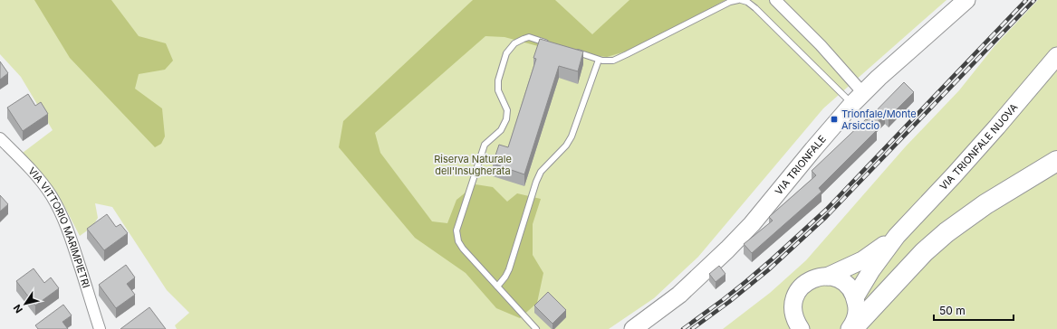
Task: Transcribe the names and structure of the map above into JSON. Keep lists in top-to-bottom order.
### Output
{
  "streets": {
    "main road": ["VIA TRIONFALE NUOVA", "VIA TRIONFALE"],
    "street": ["VIA VITTORIO MARIMPIETRI"]
  },
  "parks": ["Riserva Naturale dell'Insugherata"],
  "places": {
    "transit": ["Trionfale/Monte Arsiccio"]
  },
  "scale_bar": "50 m",
  "north": "bottom left"
}
